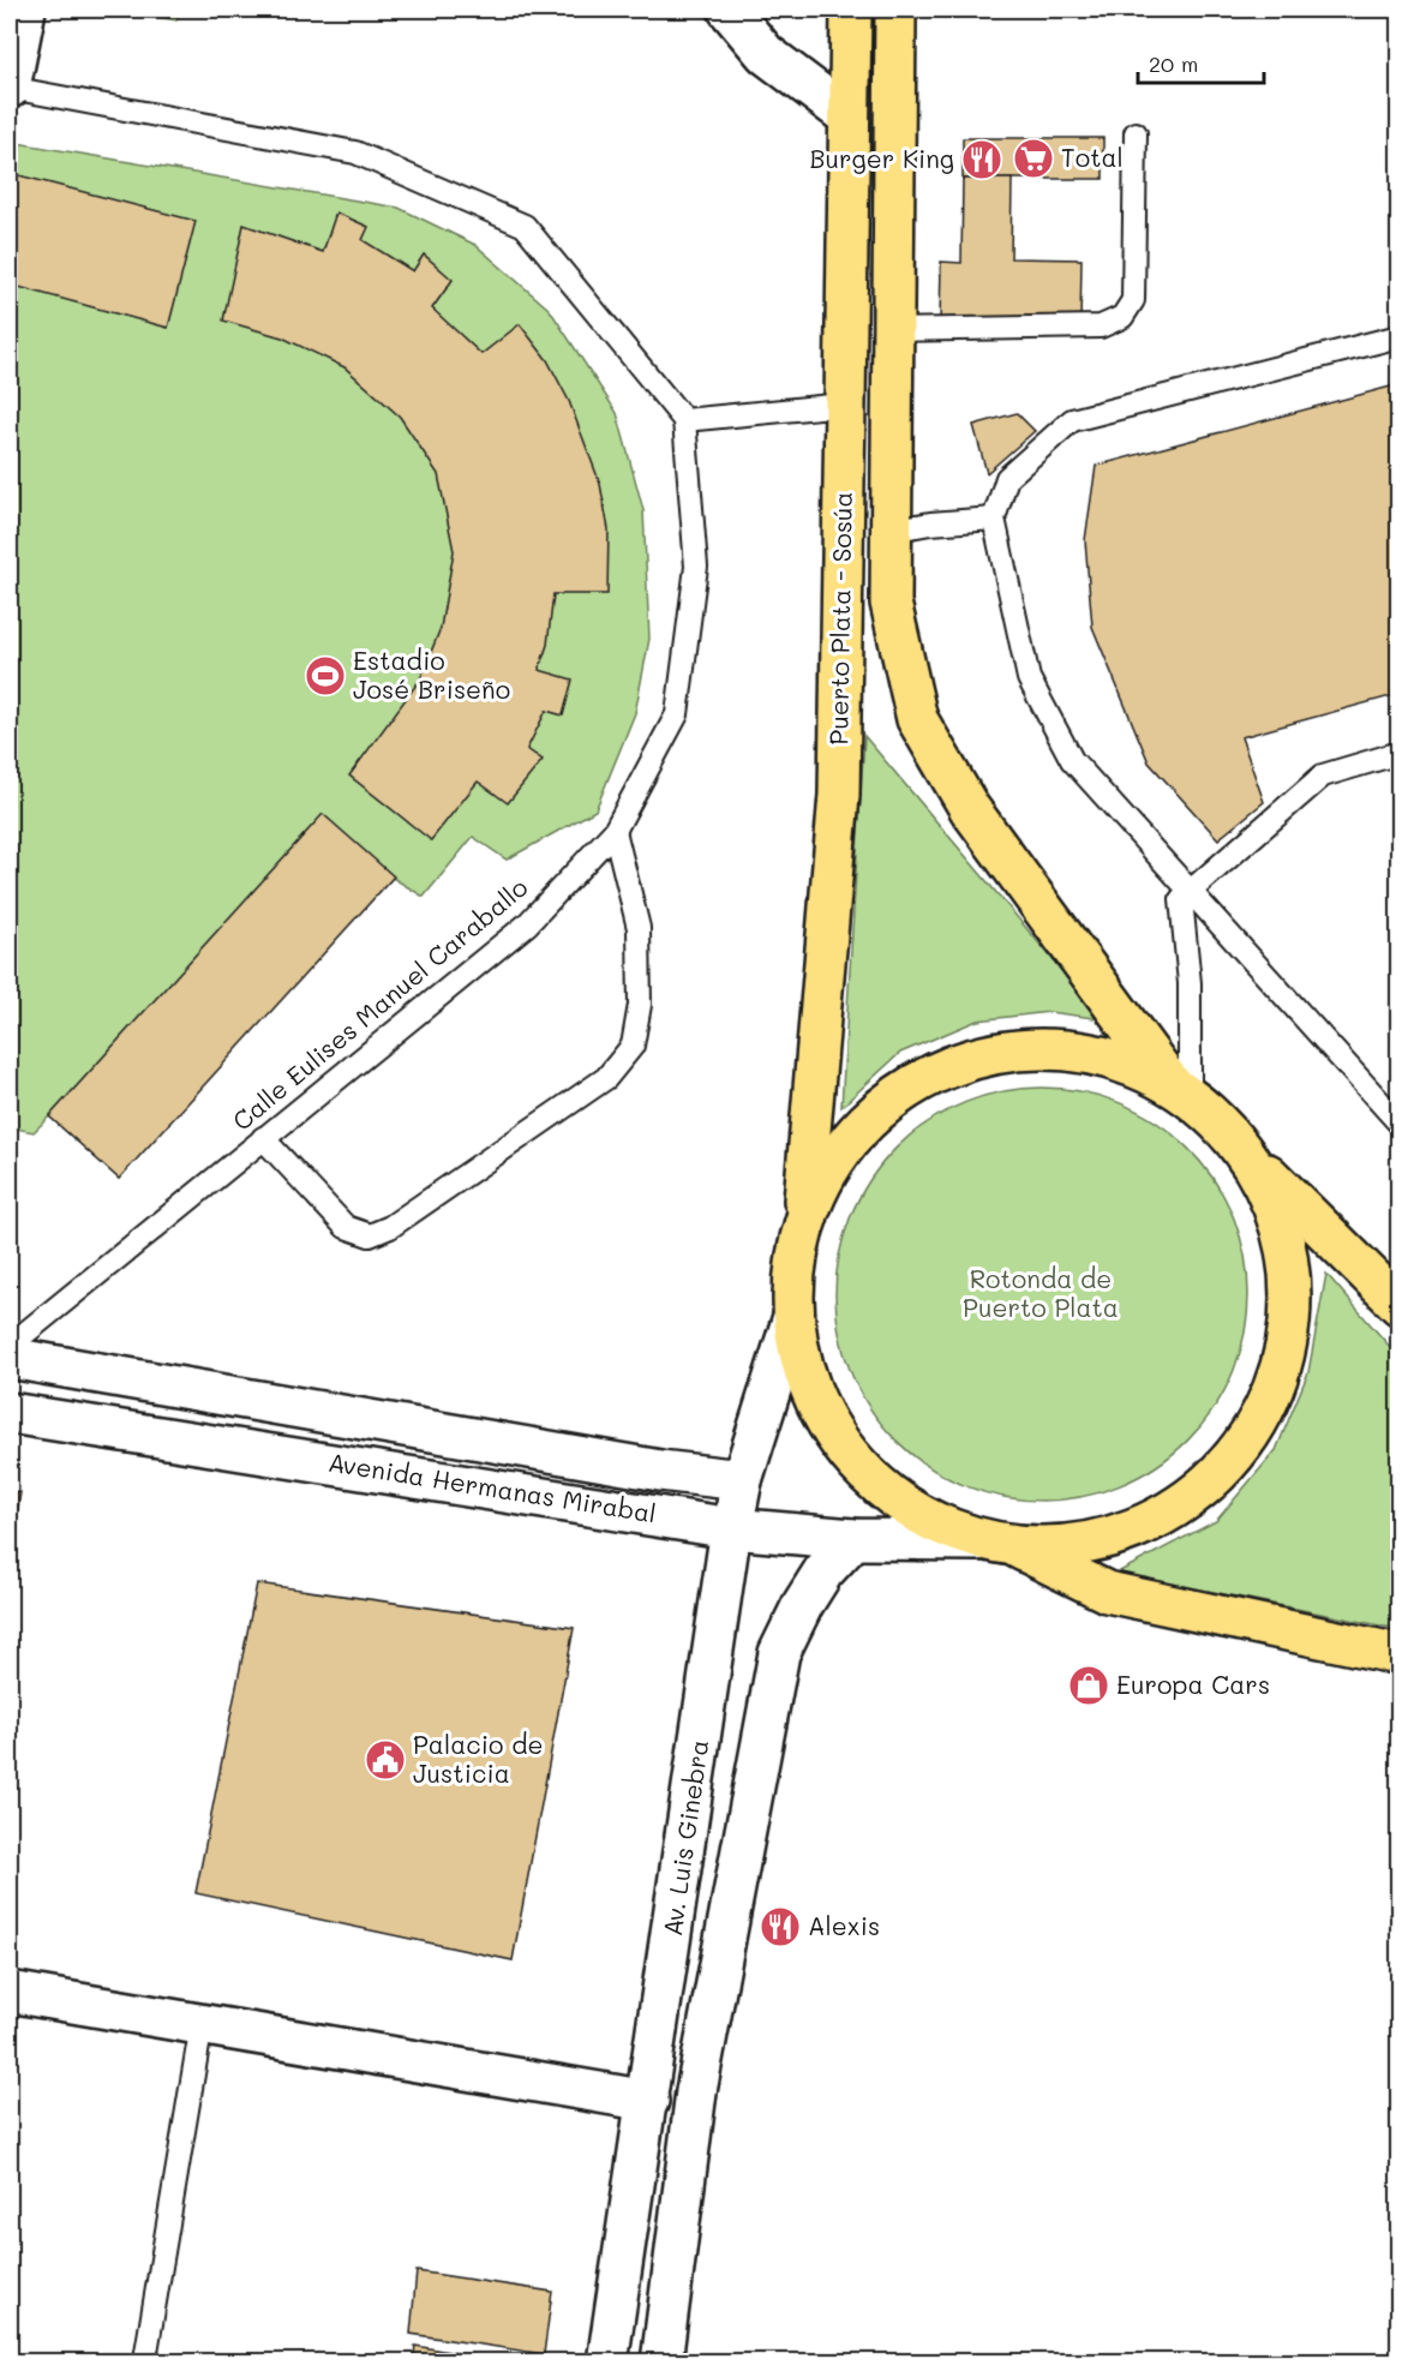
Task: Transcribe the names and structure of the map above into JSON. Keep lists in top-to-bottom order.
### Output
{
  "streets": {
    "main road": ["Puerto Plata - Sosúa"],
    "street": ["Avenida Hermanas Mirabal", "Av. Luis Ginebra"],
    "lane": ["Calle Eulises Manuel Caraballo"]
  },
  "crossings": [
    ["Avenida Hermanas Mirabal", "Av. Luis Ginebra"]
  ],
  "parks": ["Rotonda de Puerto Plata"],
  "places": {
    "supermarket": ["Total"],
    "restaurant": ["Burger King", "Alexis"],
    "sports": ["Estadio José Briseño"],
    "shop": ["Europa Cars"],
    "public building": ["Palacio de Justicia"]
  },
  "scale_bar": "20 m"
}
